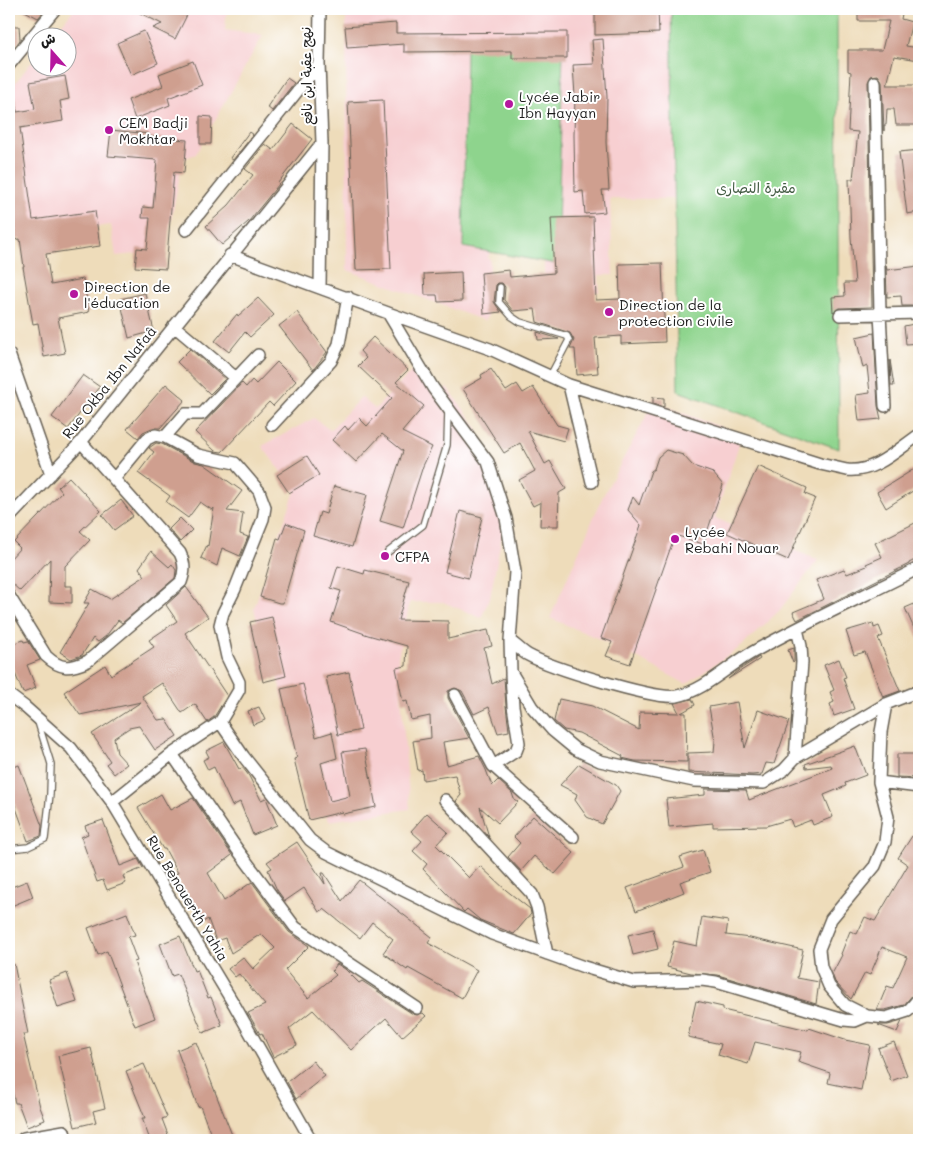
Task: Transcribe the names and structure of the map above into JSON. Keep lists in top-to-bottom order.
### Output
{
  "streets": {
    "street": ["نهج عقبة ابن نافع", "Rue Okba Ibn Nafaâ", "Rue Benouerth Yahia"]
  },
  "crossings": [
    ["نهج عقبة ابن نافع", "Rue Okba Ibn Nafaâ"]
  ],
  "parks": ["مقبرة النصارى"],
  "places": [
    "Lycée Jabir Ibn Hayyan",
    "CEM Badji Mokhtar",
    "Direction de l'éducation",
    "Direction de la protection civile",
    "Lycée Rebahi Nouar",
    "CFPA"
  ],
  "north": "top"
}
